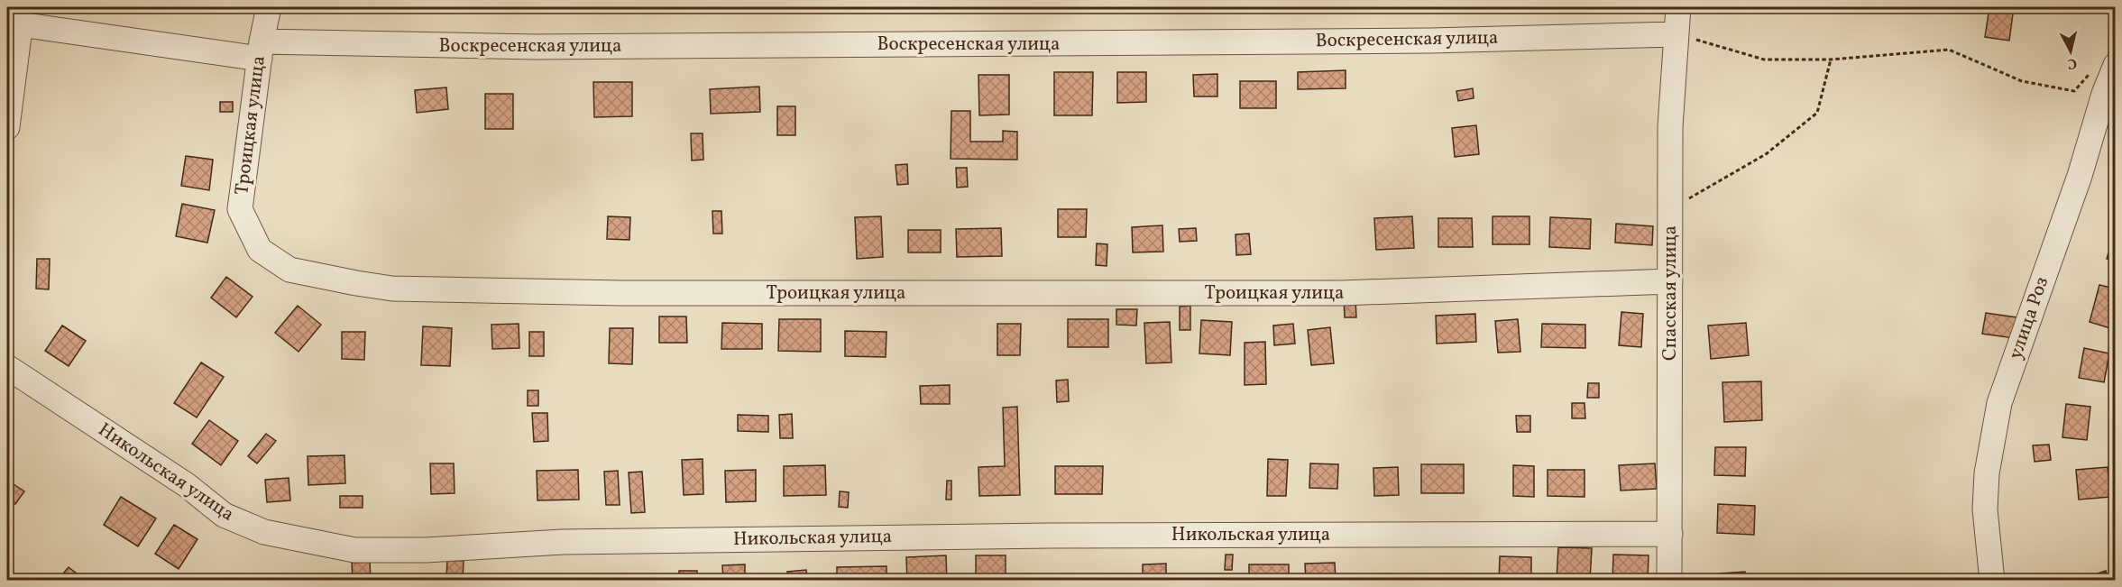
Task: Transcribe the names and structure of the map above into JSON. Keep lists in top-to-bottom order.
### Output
{
  "streets": {
    "street": [
      "Воскресенская улица",
      "Троицкая улица",
      "Спасская улица",
      "улица Роз",
      "Никольская улица"
    ]
  },
  "crossings": [
    ["Воскресенская улица", "Троицкая улица"],
    ["Воскресенская улица", "Спасская улица"],
    ["Троицкая улица", "Спасская улица"],
    ["Спасская улица", "Никольская улица"]
  ],
  "north": "bottom"
}
